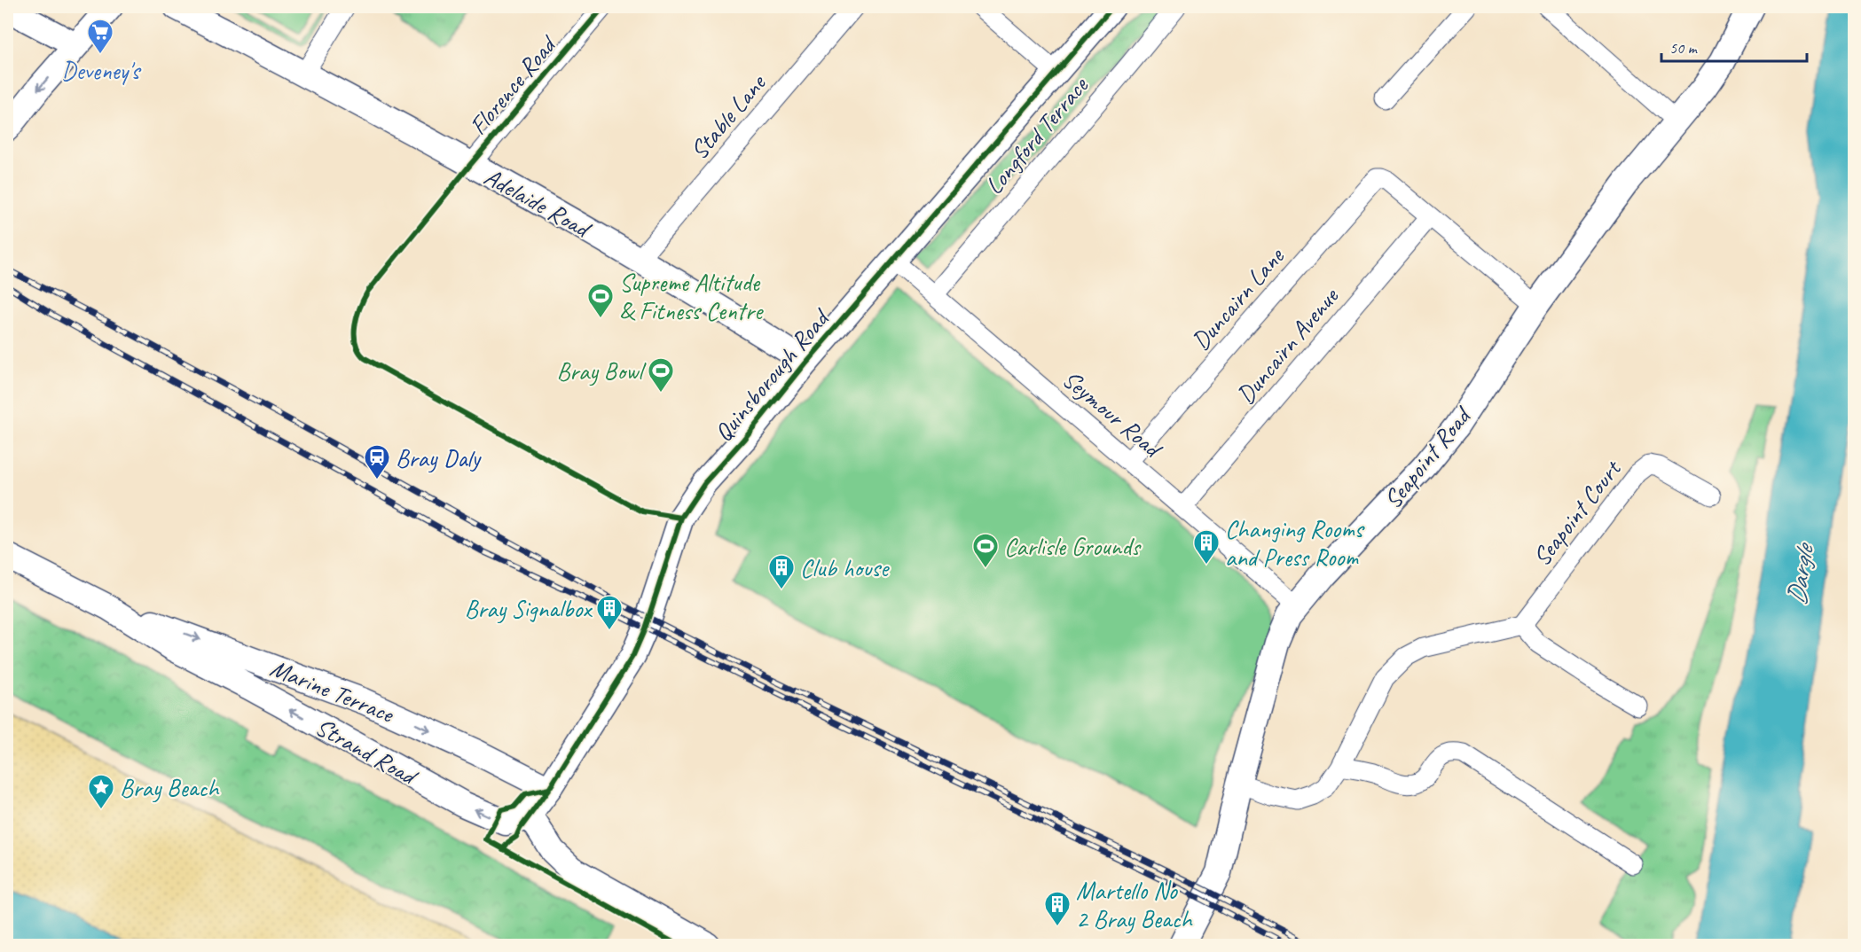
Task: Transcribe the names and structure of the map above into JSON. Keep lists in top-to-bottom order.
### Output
{
  "streets": {
    "street": [
      "Florence Road",
      "Stable Lane",
      "Longford Terrace",
      "Adelaide Road",
      "Duncairn Lane",
      "Duncairn Avenue",
      "Quinsborough Road",
      "Seymour Road",
      "Seapoint Road",
      "Seapoint Court",
      "Marine Terrace",
      "Strand Road"
    ]
  },
  "crossings": [
    ["Florence Road", "Adelaide Road"],
    ["Stable Lane", "Adelaide Road"],
    ["Longford Terrace", "Seymour Road"],
    ["Adelaide Road", "Quinsborough Road"],
    ["Duncairn Lane", "Duncairn Avenue"],
    ["Duncairn Lane", "Seymour Road"],
    ["Duncairn Avenue", "Seymour Road"],
    ["Quinsborough Road", "Seymour Road"],
    ["Quinsborough Road", "Marine Terrace"],
    ["Quinsborough Road", "Strand Road"],
    ["Seymour Road", "Seapoint Road"],
    ["Marine Terrace", "Strand Road"]
  ],
  "one_way": ["Marine Terrace", "Strand Road"],
  "water": ["Dargle"],
  "places": {
    "supermarket": ["Deveney's"],
    "sports": ["Supreme Altitude & Fitness Centre", "Bray Bowl", "Carlisle Grounds"],
    "station": ["Bray Daly"],
    "building": [
      "Changing Rooms and Press Room",
      "Club house",
      "Bray Signalbox",
      "Martello No 2 Bray Beach"
    ],
    "place": ["Bray Beach"]
  },
  "scale_bar": "50 m"
}
